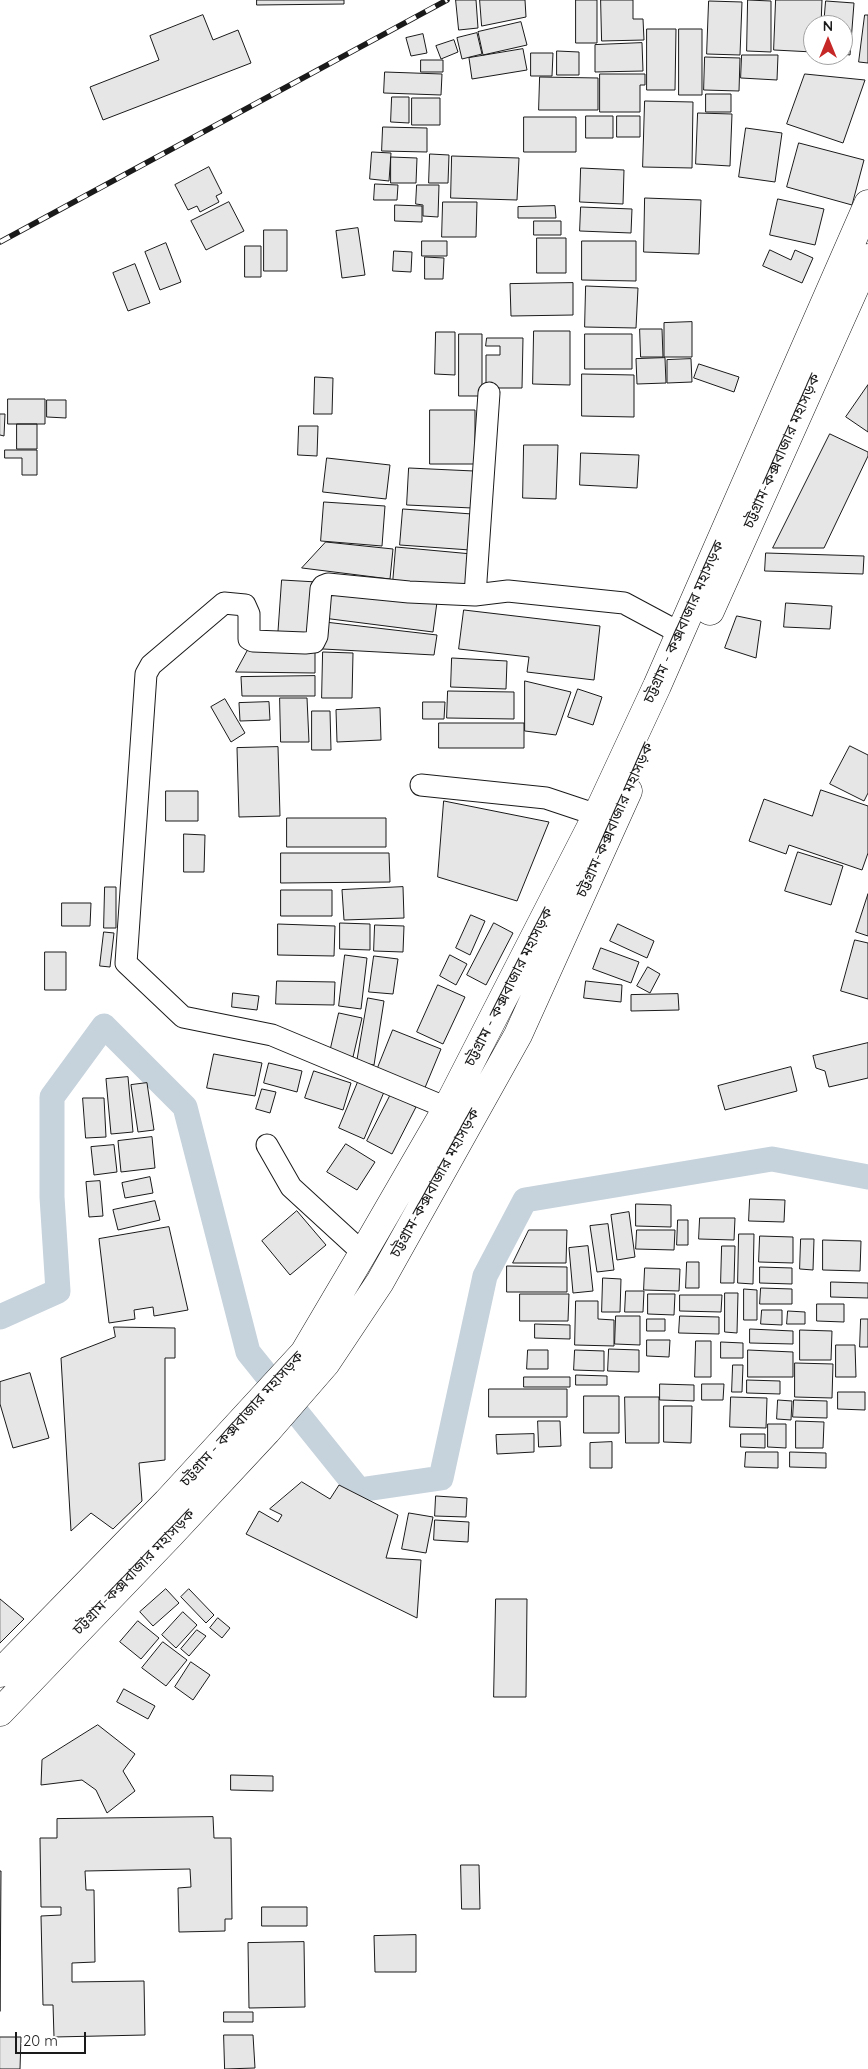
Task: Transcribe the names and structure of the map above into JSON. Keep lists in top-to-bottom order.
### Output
{
  "streets": {
    "highway": ["চট্টগ্রাম-কক্সবাজার মহাসড়ক", "চট্টগ্রাম - কক্সবাজার মহাসড়ক"]
  },
  "crossings": [
    ["চট্টগ্রাম-কক্সবাজার মহাসড়ক", "চট্টগ্রাম - কক্সবাজার মহাসড়ক"]
  ],
  "scale_bar": "20 m",
  "north": "top"
}
